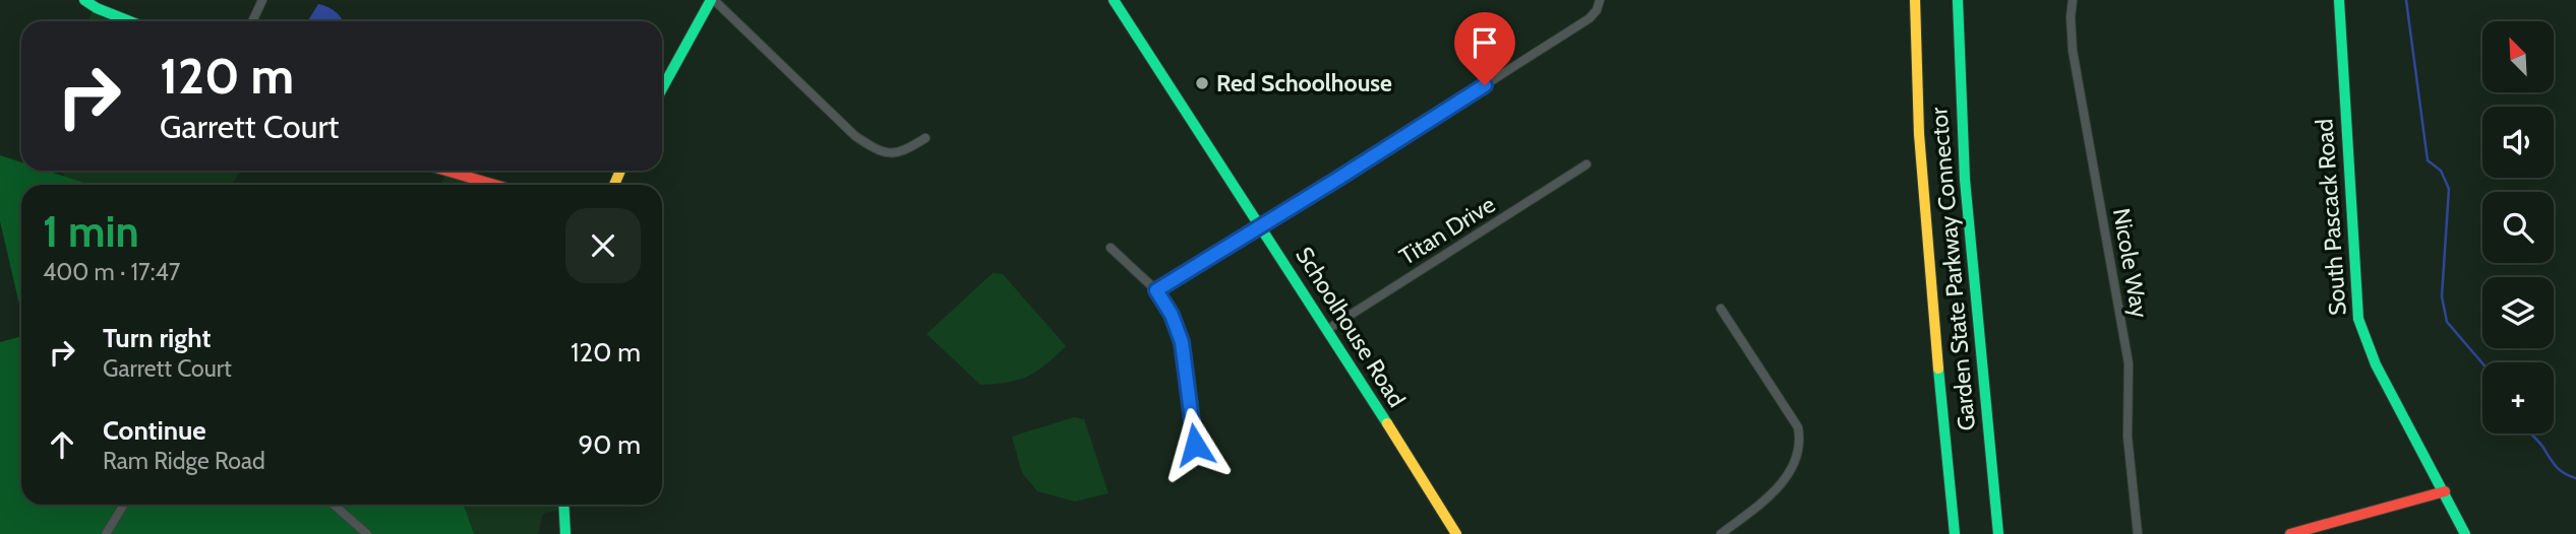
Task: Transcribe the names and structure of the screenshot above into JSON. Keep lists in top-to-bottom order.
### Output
{
  "streets": {
    "main road": ["South Pascack Road", "Garden State Parkway Connector", "Schoolhouse Road"],
    "street": ["Titan Drive", "Nicole Way"]
  },
  "crossings": [
    ["Titan Drive", "Schoolhouse Road"]
  ],
  "places": ["Red Schoolhouse"],
  "north": "top left",
  "page": {
    "map_buttons": "+",
    "turn": ["120 m", "Garrett Court"],
    "heading": ["1 min", "400 m · 17:47"],
    "list": [
      {
        "name": "Turn right",
        "note": "Garrett Court",
        "value": "120 m"
      },
      {
        "name": "Continue",
        "note": "Ram Ridge Road",
        "value": "90 m"
      }
    ]
  }
}
